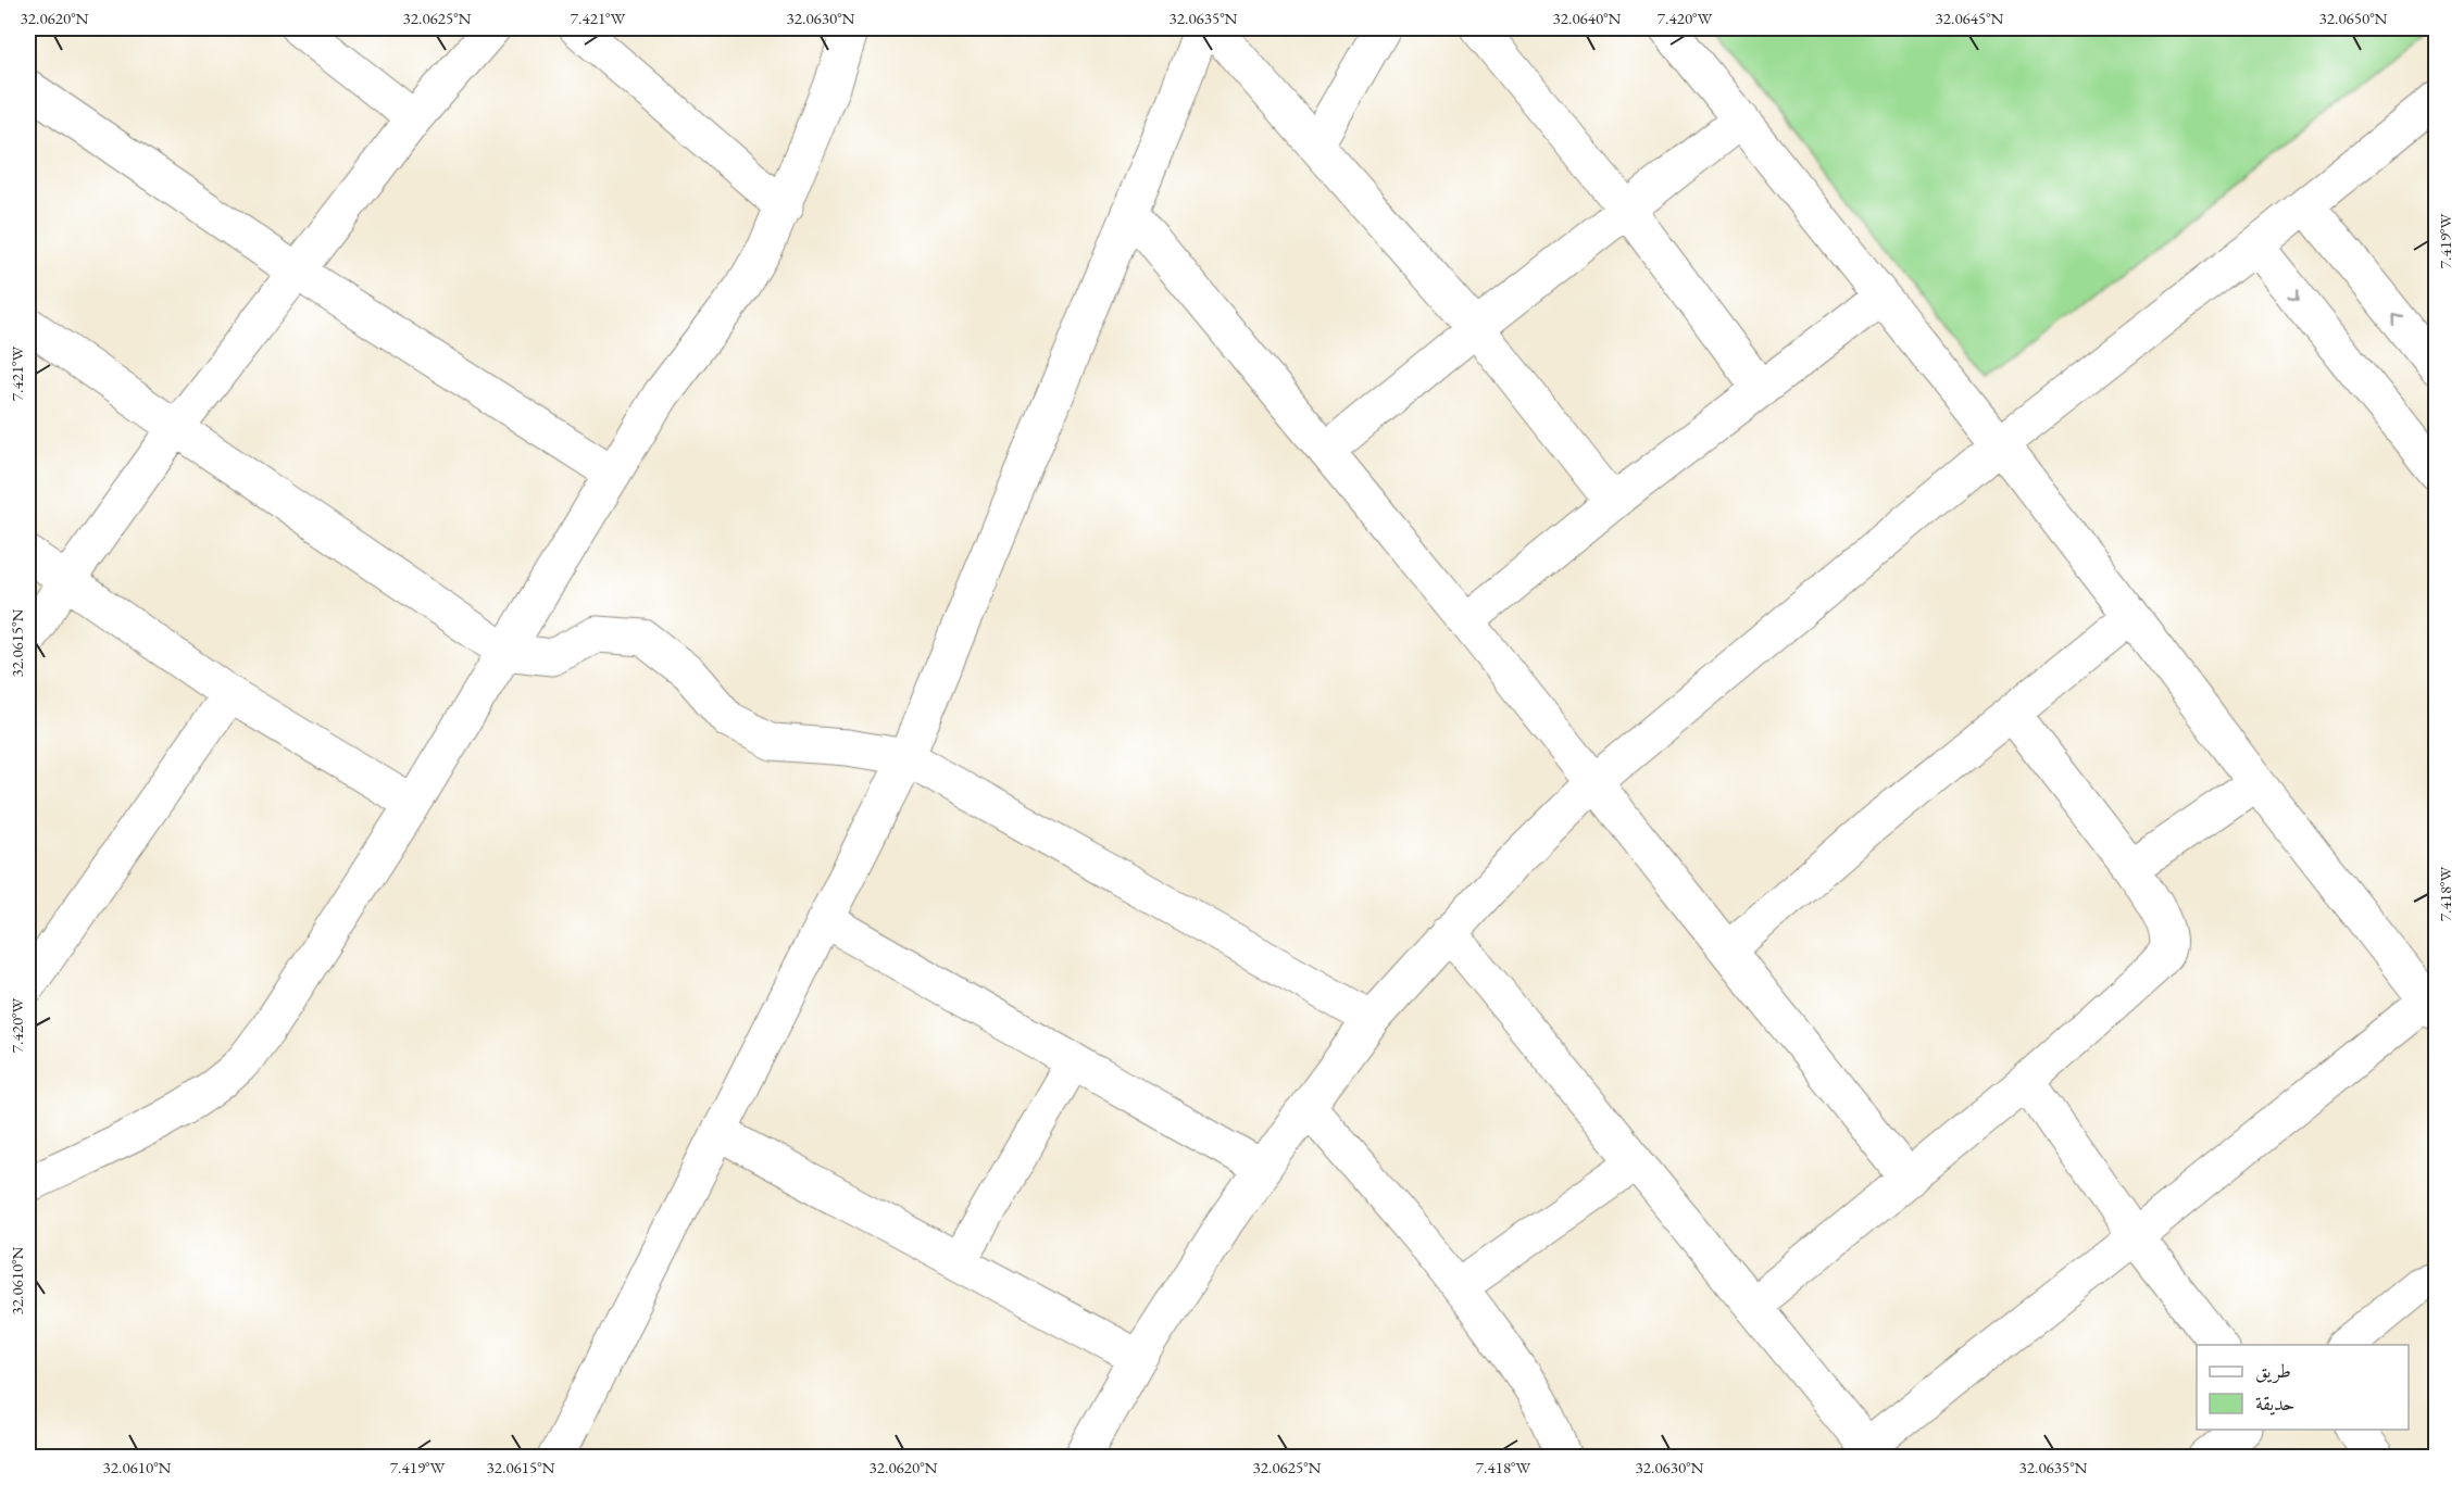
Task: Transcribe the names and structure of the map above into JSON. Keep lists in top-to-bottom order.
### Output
{
  "legend": ["طريق", "حديقة"],
  "coordinates": [
    "32.0620°N",
    "32.0625°N",
    "7.421°W",
    "32.0630°N",
    "32.0635°N",
    "32.0640°N",
    "7.420°W",
    "32.0645°N",
    "32.0650°N",
    "7.419°W",
    "32.0615°N",
    "7.418°W",
    "32.0610°N"
  ]
}
